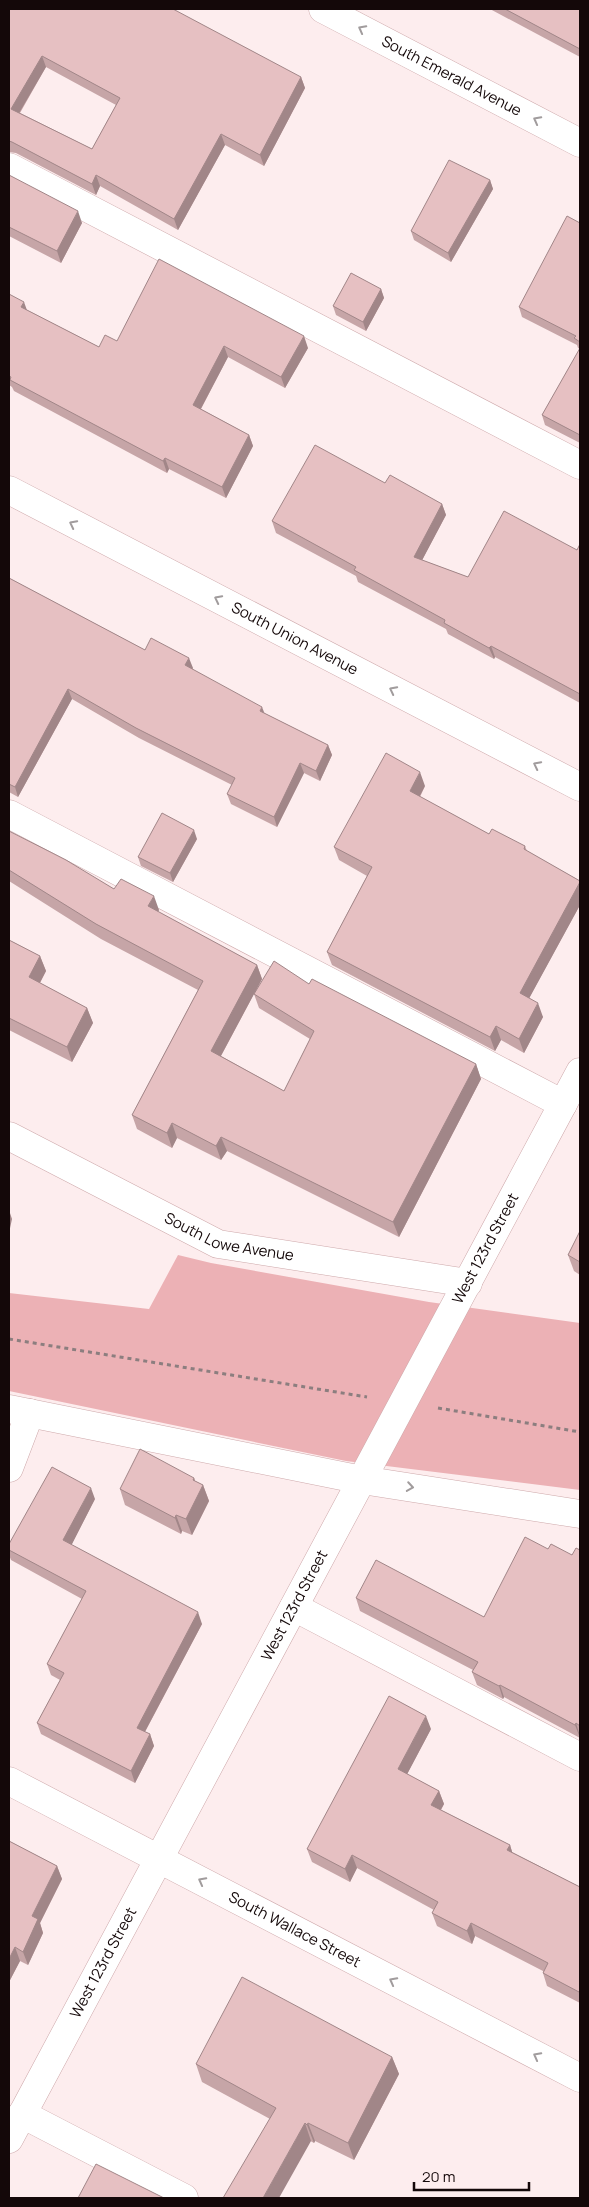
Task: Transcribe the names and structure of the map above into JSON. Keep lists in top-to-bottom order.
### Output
{
  "streets": {
    "street": [
      "South Emerald Avenue",
      "South Union Avenue",
      "South Lowe Avenue",
      "West 123rd Street",
      "South Wallace Street"
    ]
  },
  "crossings": [
    ["South Lowe Avenue", "West 123rd Street"],
    ["West 123rd Street", "South Wallace Street"]
  ],
  "one_way": ["South Emerald Avenue", "South Union Avenue", "South Wallace Street"],
  "scale_bar": "20 m"
}
